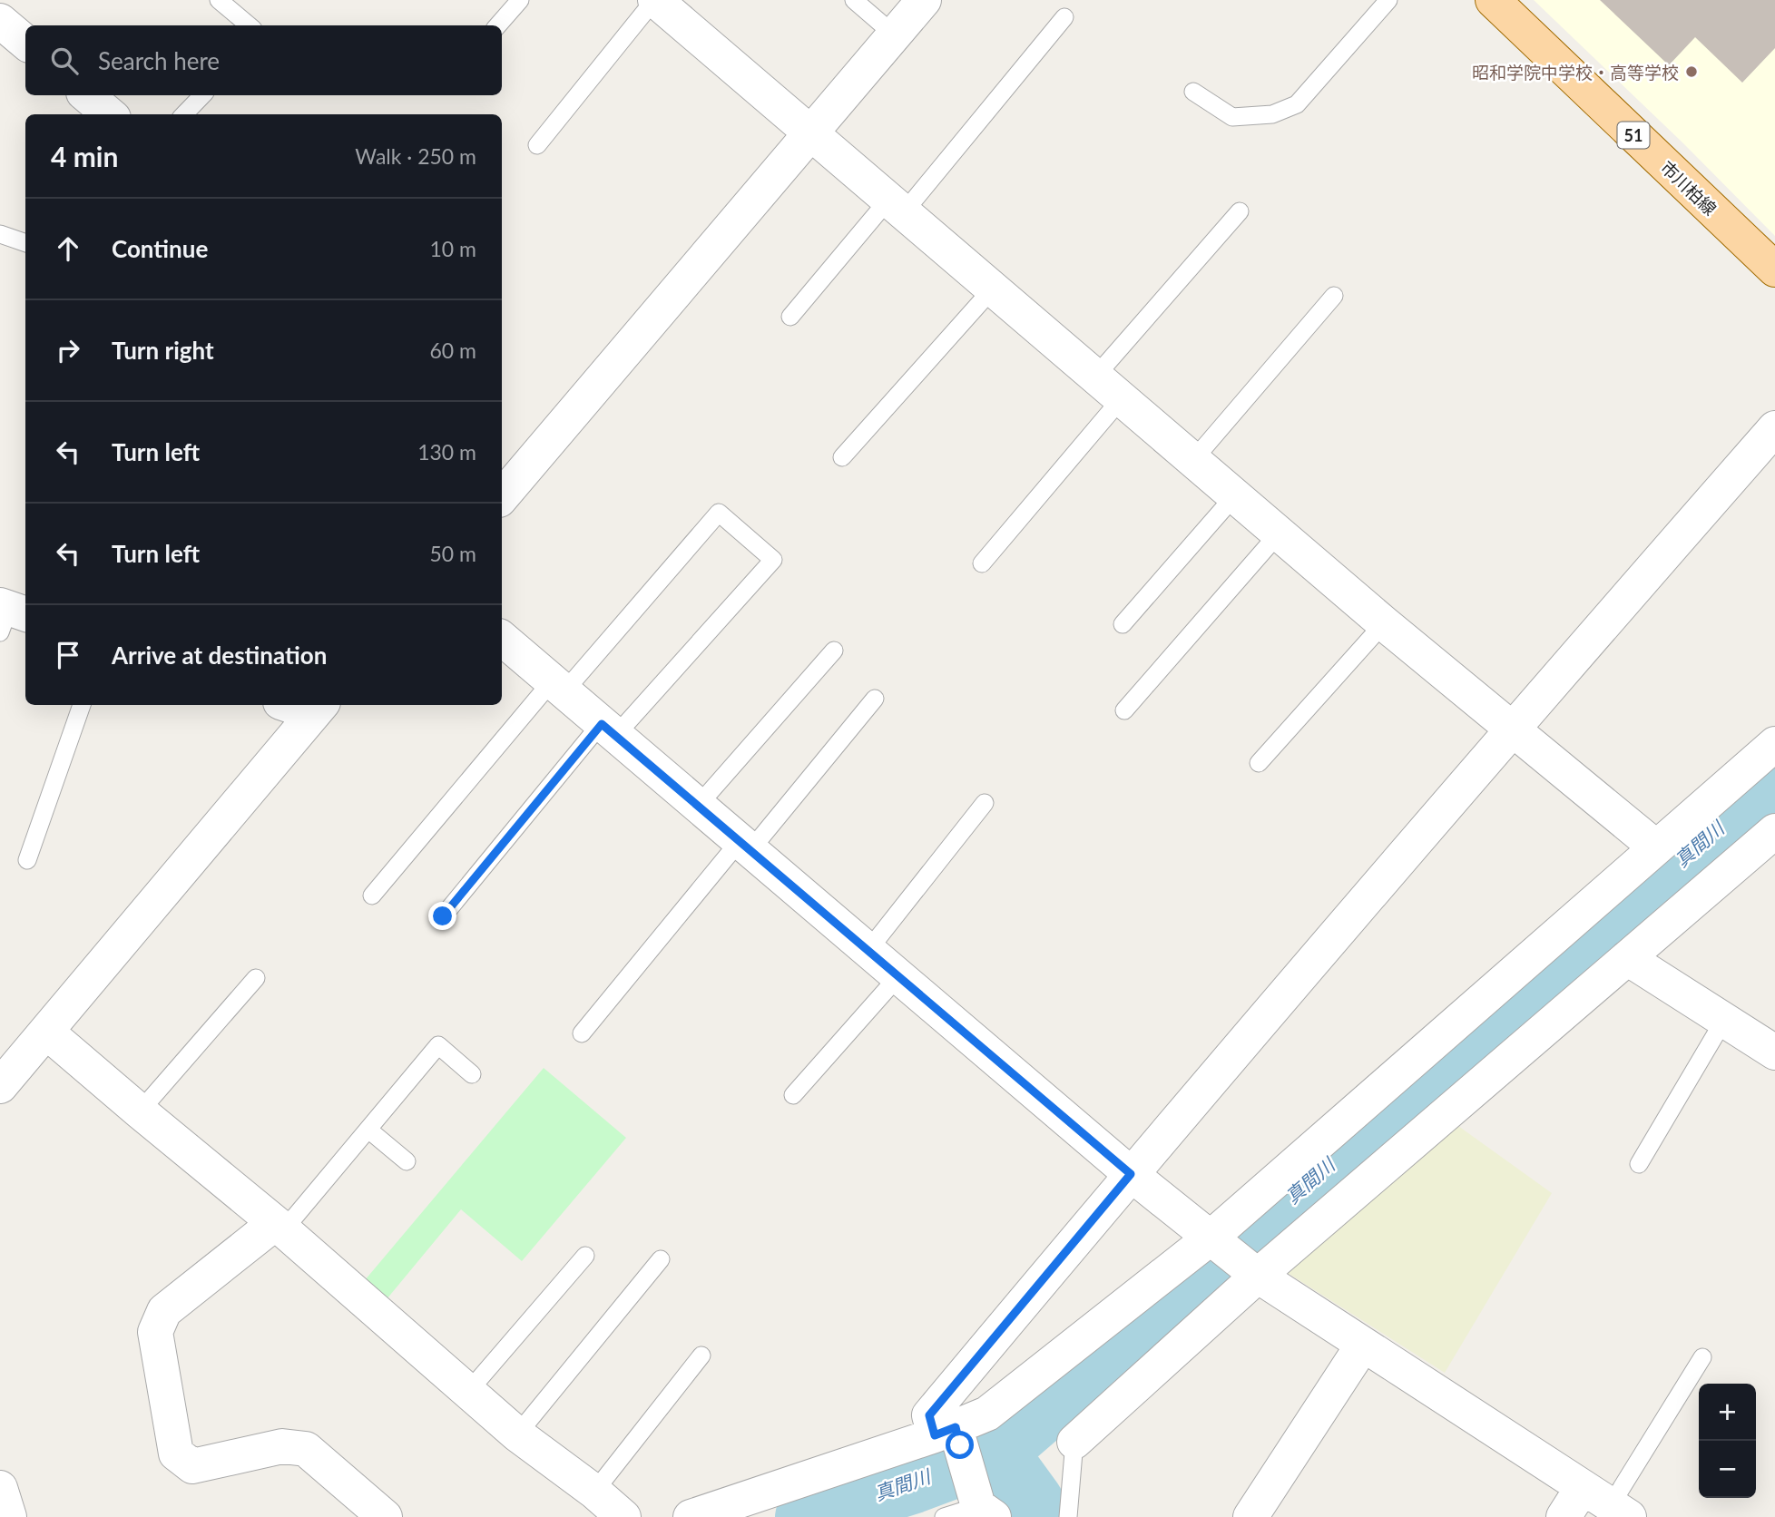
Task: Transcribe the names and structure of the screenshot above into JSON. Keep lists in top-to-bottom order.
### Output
{
  "streets": {
    "main road": ["51", "市川柏線"]
  },
  "water": ["真間川"],
  "places": ["昭和学院中学校・高等学校"],
  "page": {
    "search": "Search here",
    "heading": ["4 min", "Walk · 250 m"],
    "list": [
      ["Continue", "10 m"],
      ["Turn right", "60 m"],
      ["Turn left", "130 m"],
      ["Turn left", "50 m"],
      "Arrive at destination"
    ],
    "map_buttons": ["+", "−"]
  }
}
